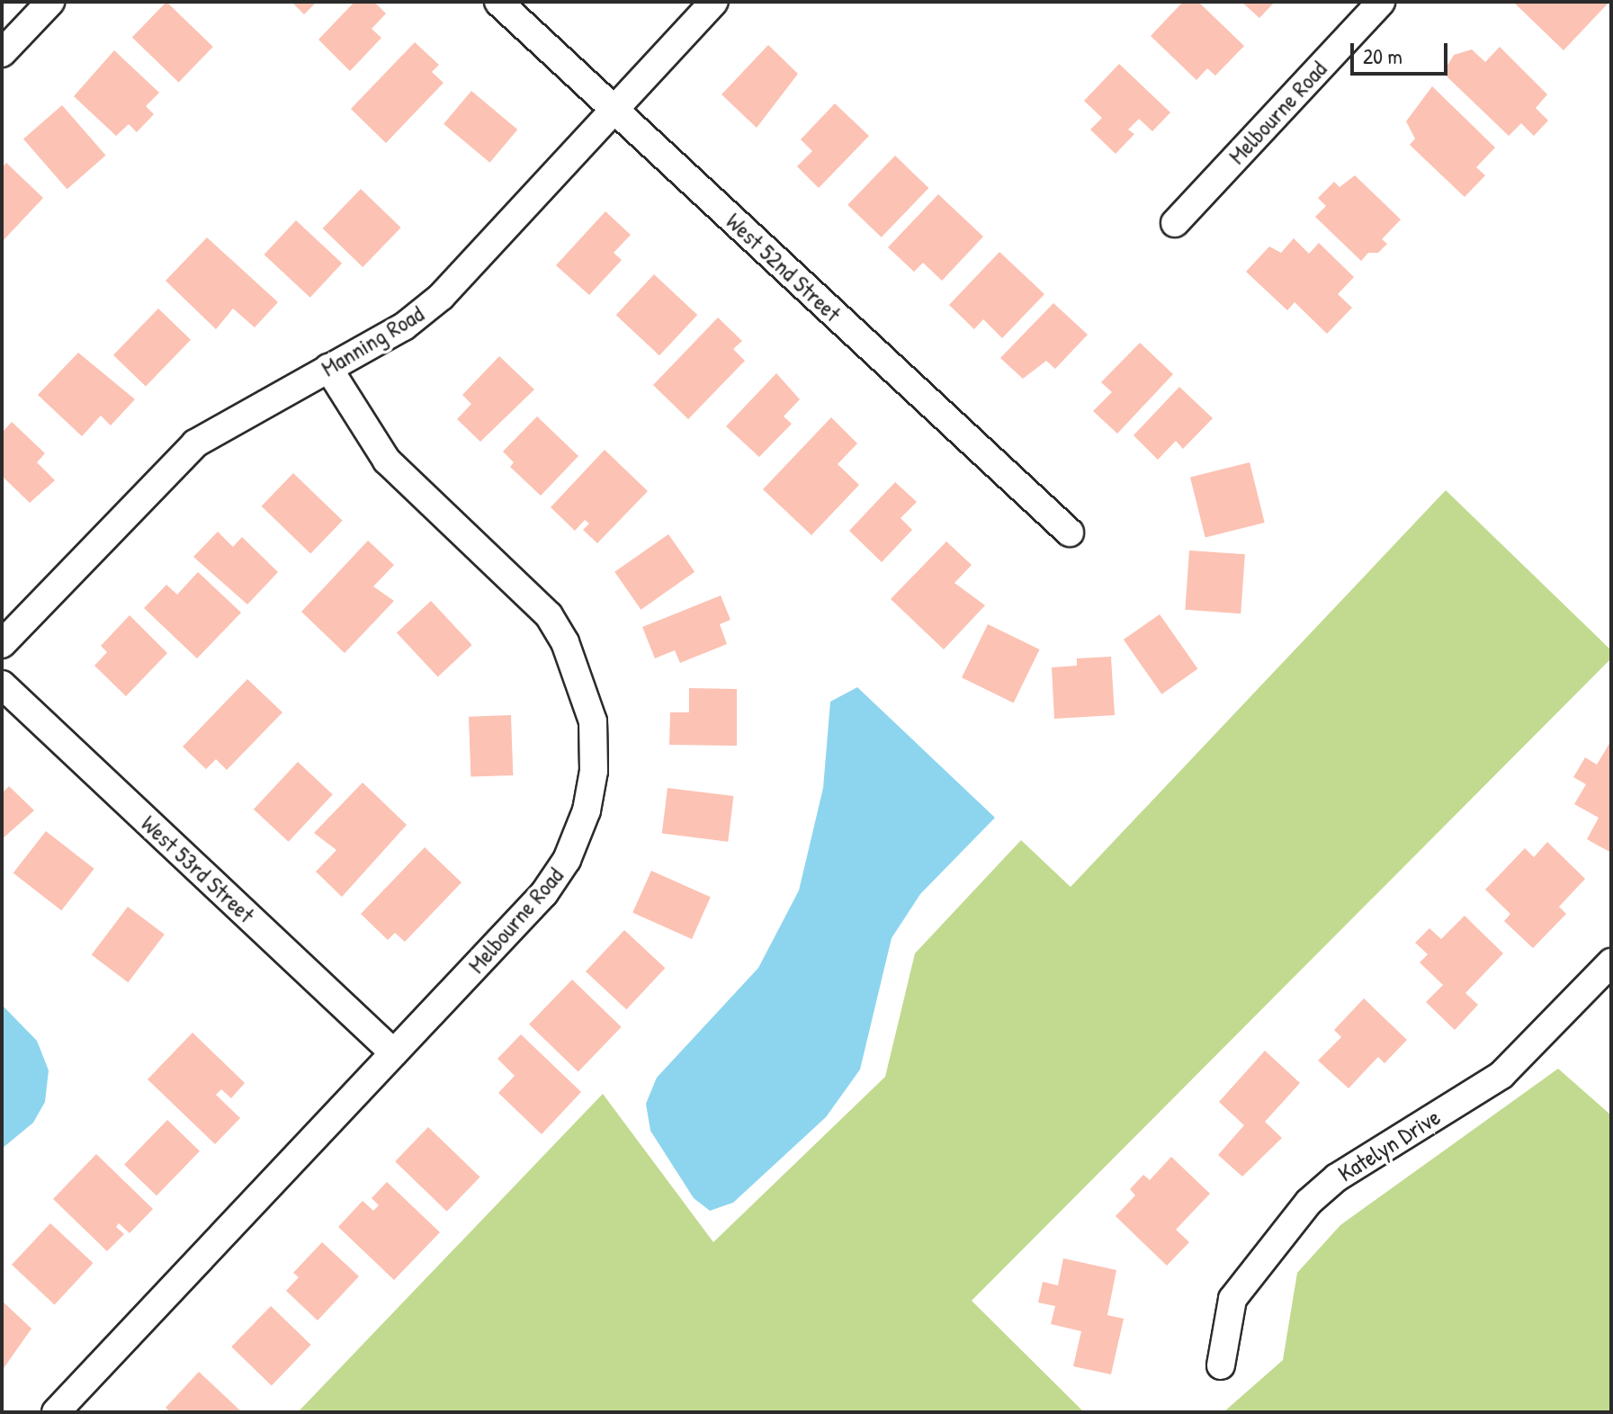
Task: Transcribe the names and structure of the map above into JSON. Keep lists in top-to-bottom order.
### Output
{
  "streets": {
    "street": [
      "Melbourne Road",
      "West 52nd Street",
      "Manning Road",
      "West 53rd Street",
      "Katelyn Drive"
    ]
  },
  "crossings": [
    ["Melbourne Road", "Manning Road"],
    ["Melbourne Road", "West 53rd Street"],
    ["West 52nd Street", "Manning Road"]
  ],
  "scale_bar": "20 m"
}
